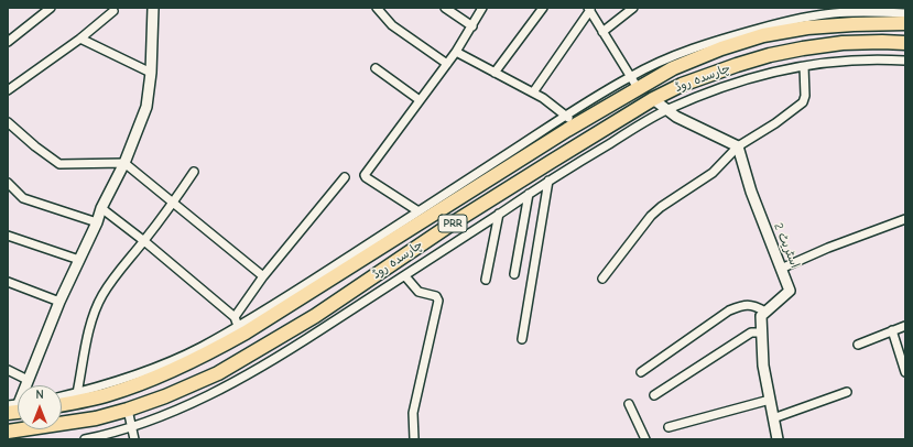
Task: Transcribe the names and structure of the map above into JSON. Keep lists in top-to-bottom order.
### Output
{
  "streets": {
    "highway": ["چارسدہ روڈ", "PRR"],
    "street": ["اسٹریٹ 2"]
  },
  "north": "top"
}
